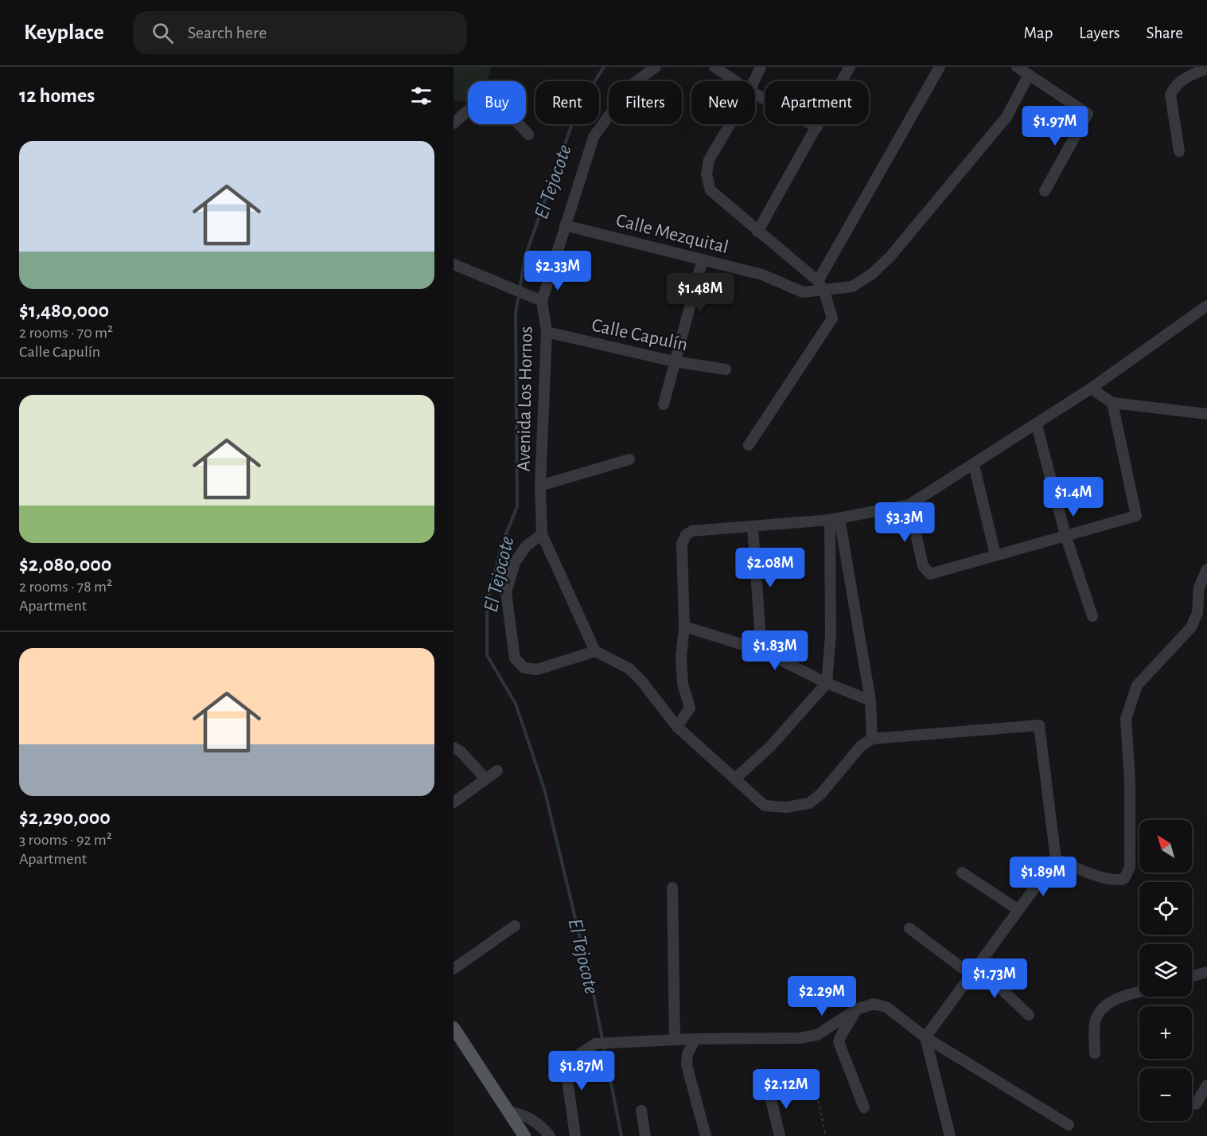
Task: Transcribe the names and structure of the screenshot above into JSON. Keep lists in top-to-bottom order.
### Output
{
  "streets": {
    "street": ["Calle Mezquital", "Calle Capulín", "Avenida Los Hornos"]
  },
  "crossings": [
    ["Calle Mezquital", "Avenida Los Hornos"],
    ["Calle Capulín", "Avenida Los Hornos"]
  ],
  "water": ["El Tejocote"],
  "north": "top left",
  "page": {
    "header": "Keyplace",
    "search": "Search here",
    "nav": ["Map", "Layers", "Share"],
    "heading": "12 homes",
    "chip": [
      "Buy",
      "Rent",
      "Filters",
      "New",
      "Apartment"
    ],
    "price": [
      "$1.97M",
      "$2.33M",
      "$1.48M",
      "$1.4M",
      "$3.3M",
      "$2.08M",
      "$1.83M",
      "$1.89M",
      "$1.73M",
      "$2.29M",
      "$1.87M",
      "$2.12M"
    ],
    "list": [
      {
        "name": "$1,480,000",
        "note": "2 rooms · 70 m² · Calle Capulín"
      },
      {
        "name": "$2,080,000",
        "note": "2 rooms · 78 m² · Apartment"
      },
      {
        "name": "$2,290,000",
        "note": "3 rooms · 92 m² · Apartment"
      }
    ],
    "map_buttons": ["+", "−"]
  }
}
